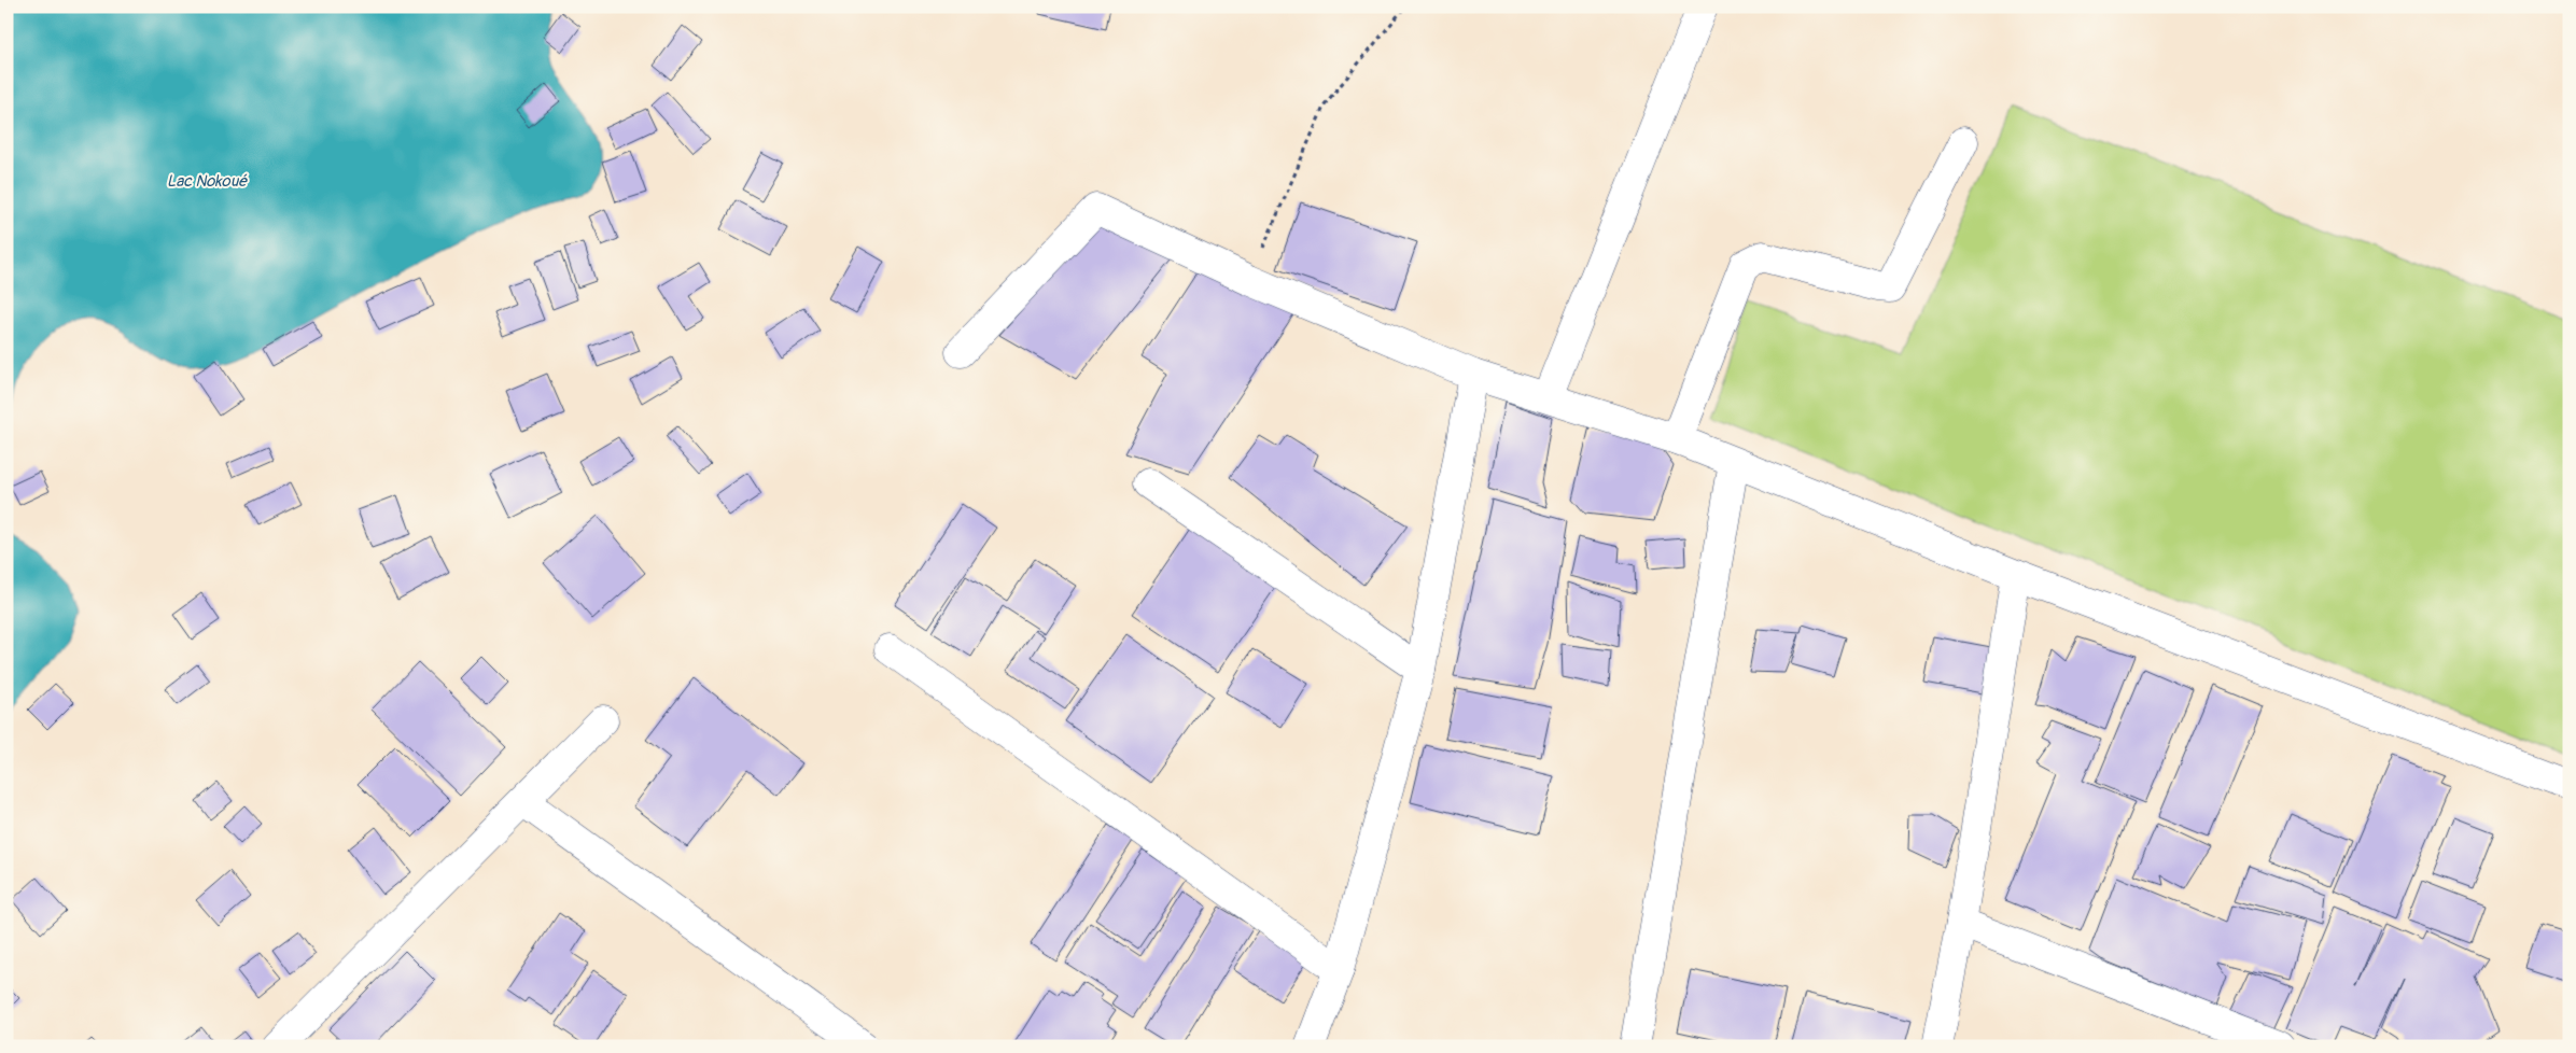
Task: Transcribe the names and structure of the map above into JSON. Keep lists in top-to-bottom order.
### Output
{
  "water": ["Lac Nokoué"]
}
